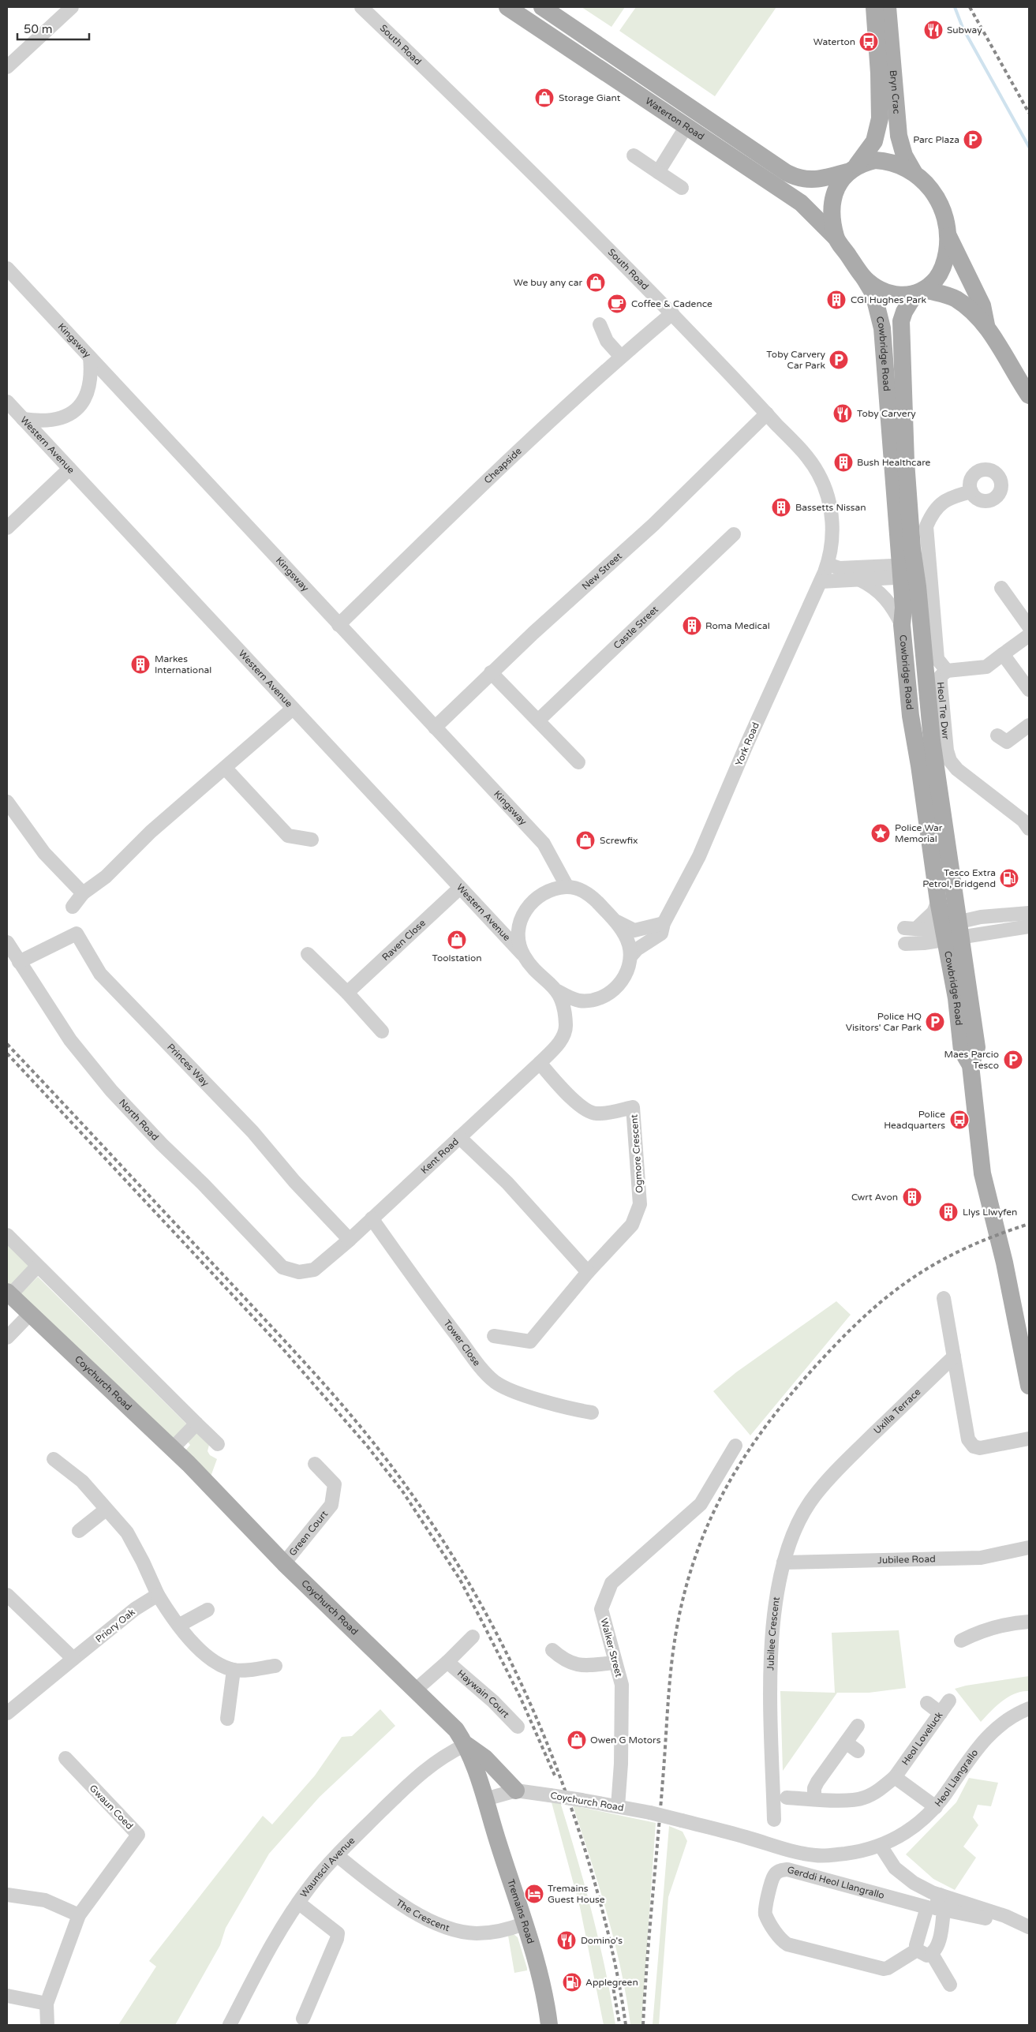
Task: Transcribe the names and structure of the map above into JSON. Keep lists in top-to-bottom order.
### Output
{
  "streets": {
    "main road": [
      "Bryn Crac",
      "Waterton Road",
      "Cowbridge Road",
      "Coychurch Road",
      "Tremains Road"
    ],
    "street": [
      "South Road",
      "Kingsway",
      "Western Avenue",
      "Cheapside",
      "New Street",
      "Castle Street",
      "Heol Tre Dwr",
      "York Road",
      "Raven Close",
      "Princes Way",
      "North Road",
      "Ogmore Crescent",
      "Kent Road",
      "Tower Close",
      "Uxilla Terrace",
      "Green Court",
      "Jubilee Road",
      "Priory Oak",
      "Jubilee Crescent",
      "Walker Street",
      "Haywain Court",
      "Heol Loveluck",
      "Heol Llangrallo",
      "Gwaun Coed",
      "Waunscil Avenue",
      "Gerddi Heol Llangrallo",
      "The Crescent"
    ]
  },
  "crossings": [
    ["South Road", "Cheapside"],
    ["South Road", "New Street"],
    ["South Road", "York Road"],
    ["Bryn Crac", "Waterton Road"],
    ["Bryn Crac", "Cowbridge Road"],
    ["Waterton Road", "Cowbridge Road"],
    ["Kingsway", "Western Avenue"],
    ["Kingsway", "Cheapside"],
    ["Kingsway", "New Street"],
    ["Kingsway", "York Road"],
    ["Kingsway", "Kent Road"],
    ["Western Avenue", "York Road"],
    ["Western Avenue", "Raven Close"],
    ["Western Avenue", "Kent Road"],
    ["York Road", "Kent Road"],
    ["Princes Way", "North Road"],
    ["Princes Way", "Kent Road"],
    ["North Road", "Kent Road"],
    ["Ogmore Crescent", "Kent Road"],
    ["Kent Road", "Tower Close"],
    ["Coychurch Road", "Green Court"],
    ["Coychurch Road", "Walker Street"],
    ["Coychurch Road", "Haywain Court"],
    ["Coychurch Road", "Heol Llangrallo"],
    ["Coychurch Road", "Waunscil Avenue"],
    ["Coychurch Road", "Tremains Road"],
    ["Uxilla Terrace", "Jubilee Crescent"],
    ["Jubilee Road", "Jubilee Crescent"],
    ["Waunscil Avenue", "The Crescent"],
    ["Tremains Road", "The Crescent"]
  ],
  "places": {
    "restaurant": ["Subway", "Toby Carvery", "Domino's"],
    "bus stop": ["Waterton", "Police Headquarters"],
    "shop": [
      "Storage Giant",
      "We buy any car",
      "Screwfix",
      "Toolstation",
      "Owen G Motors"
    ],
    "parking": [
      "Parc Plaza",
      "Toby Carvery Car Park",
      "Police HQ Visitors' Car Park",
      "Maes Parcio Tesco"
    ],
    "building": [
      "CGI Hughes Park",
      "Bush Healthcare",
      "Bassetts Nissan",
      "Roma Medical",
      "Markes International",
      "Cwrt Avon",
      "Llys Llwyfen"
    ],
    "cafe": ["Coffee & Cadence"],
    "place": ["Police War Memorial"],
    "fuel station": ["Tesco Extra Petrol, Bridgend", "Applegreen"],
    "hotel": ["Tremains Guest House"]
  },
  "scale_bar": "50 m"
}
